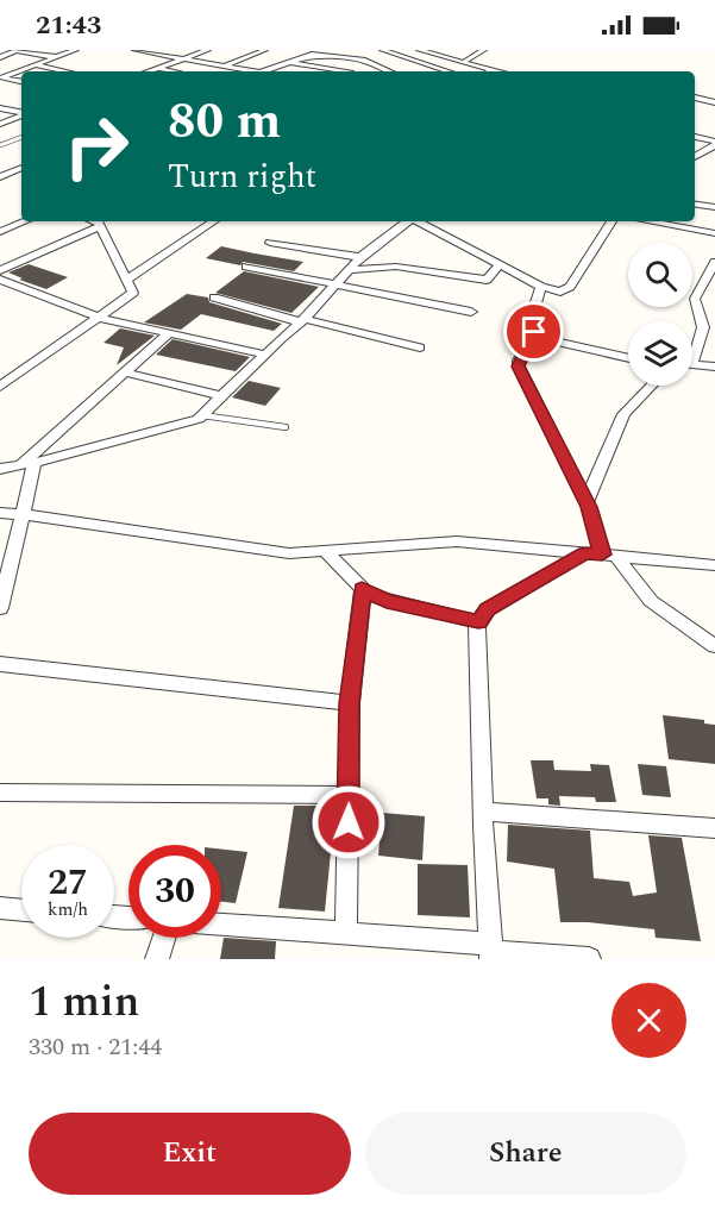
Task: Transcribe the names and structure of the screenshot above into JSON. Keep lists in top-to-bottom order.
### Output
{
  "page": {
    "status": "21:43",
    "turn": ["80 m", "Turn right"],
    "speed": "27 km/h",
    "limit": "30",
    "heading": ["1 min", "330 m · 21:44"],
    "buttons": ["Exit", "Share"]
  }
}
